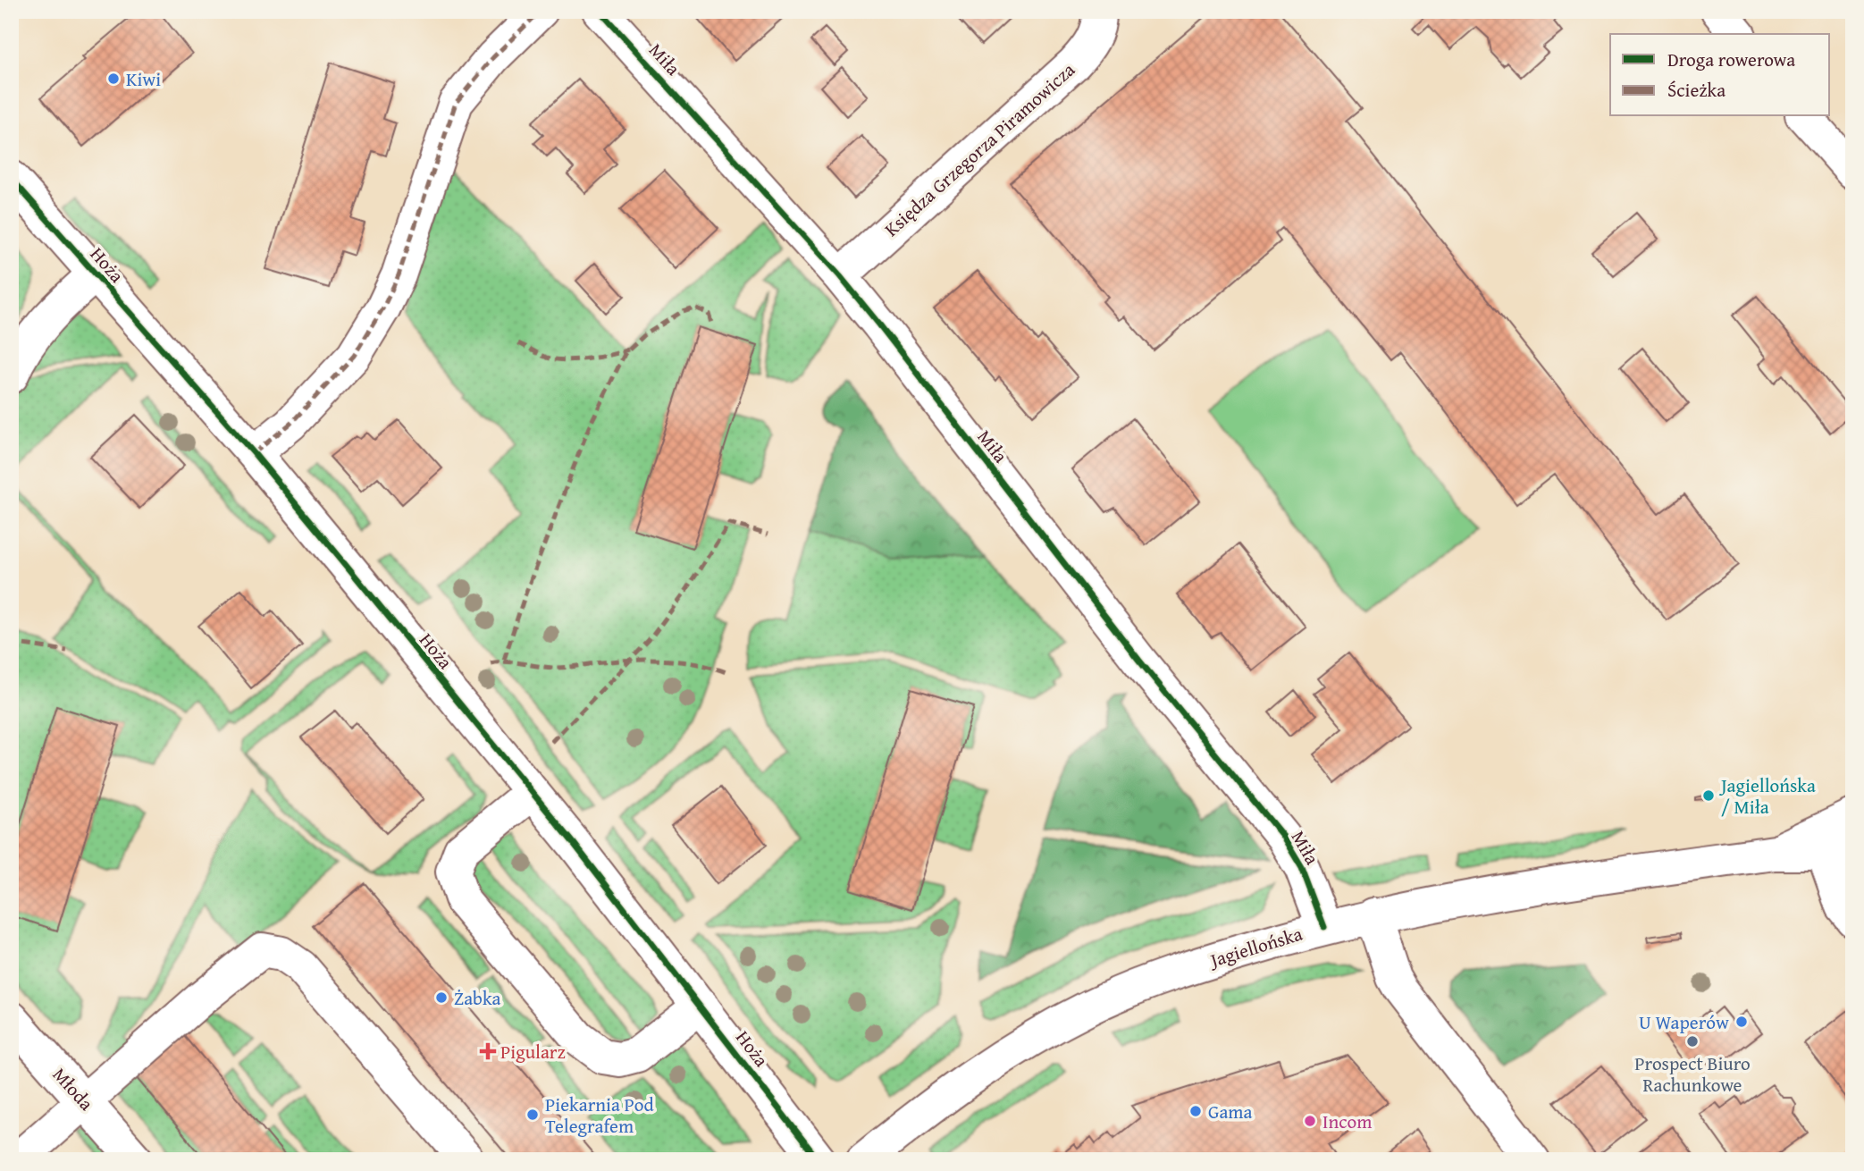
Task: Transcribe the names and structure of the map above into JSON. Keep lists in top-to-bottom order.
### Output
{
  "streets": {
    "street": [
      "Miła",
      "Księdza Grzegorza Piramowicza",
      "Hoża",
      "Jagiellońska",
      "Młoda"
    ]
  },
  "crossings": [
    ["Miła", "Księdza Grzegorza Piramowicza"],
    ["Miła", "Jagiellońska"]
  ],
  "places": {
    "other": [
      "Kiwi",
      "Jagiellońska / Miła",
      "Żabka",
      "U Waperów",
      "Prospect Biuro Rachunkowe",
      "Gama",
      "Piekarnia Pod Telegrafem",
      "Incom"
    ],
    "health": ["Pigularz"]
  },
  "legend": ["Droga rowerowa", "Ścieżka"]
}
